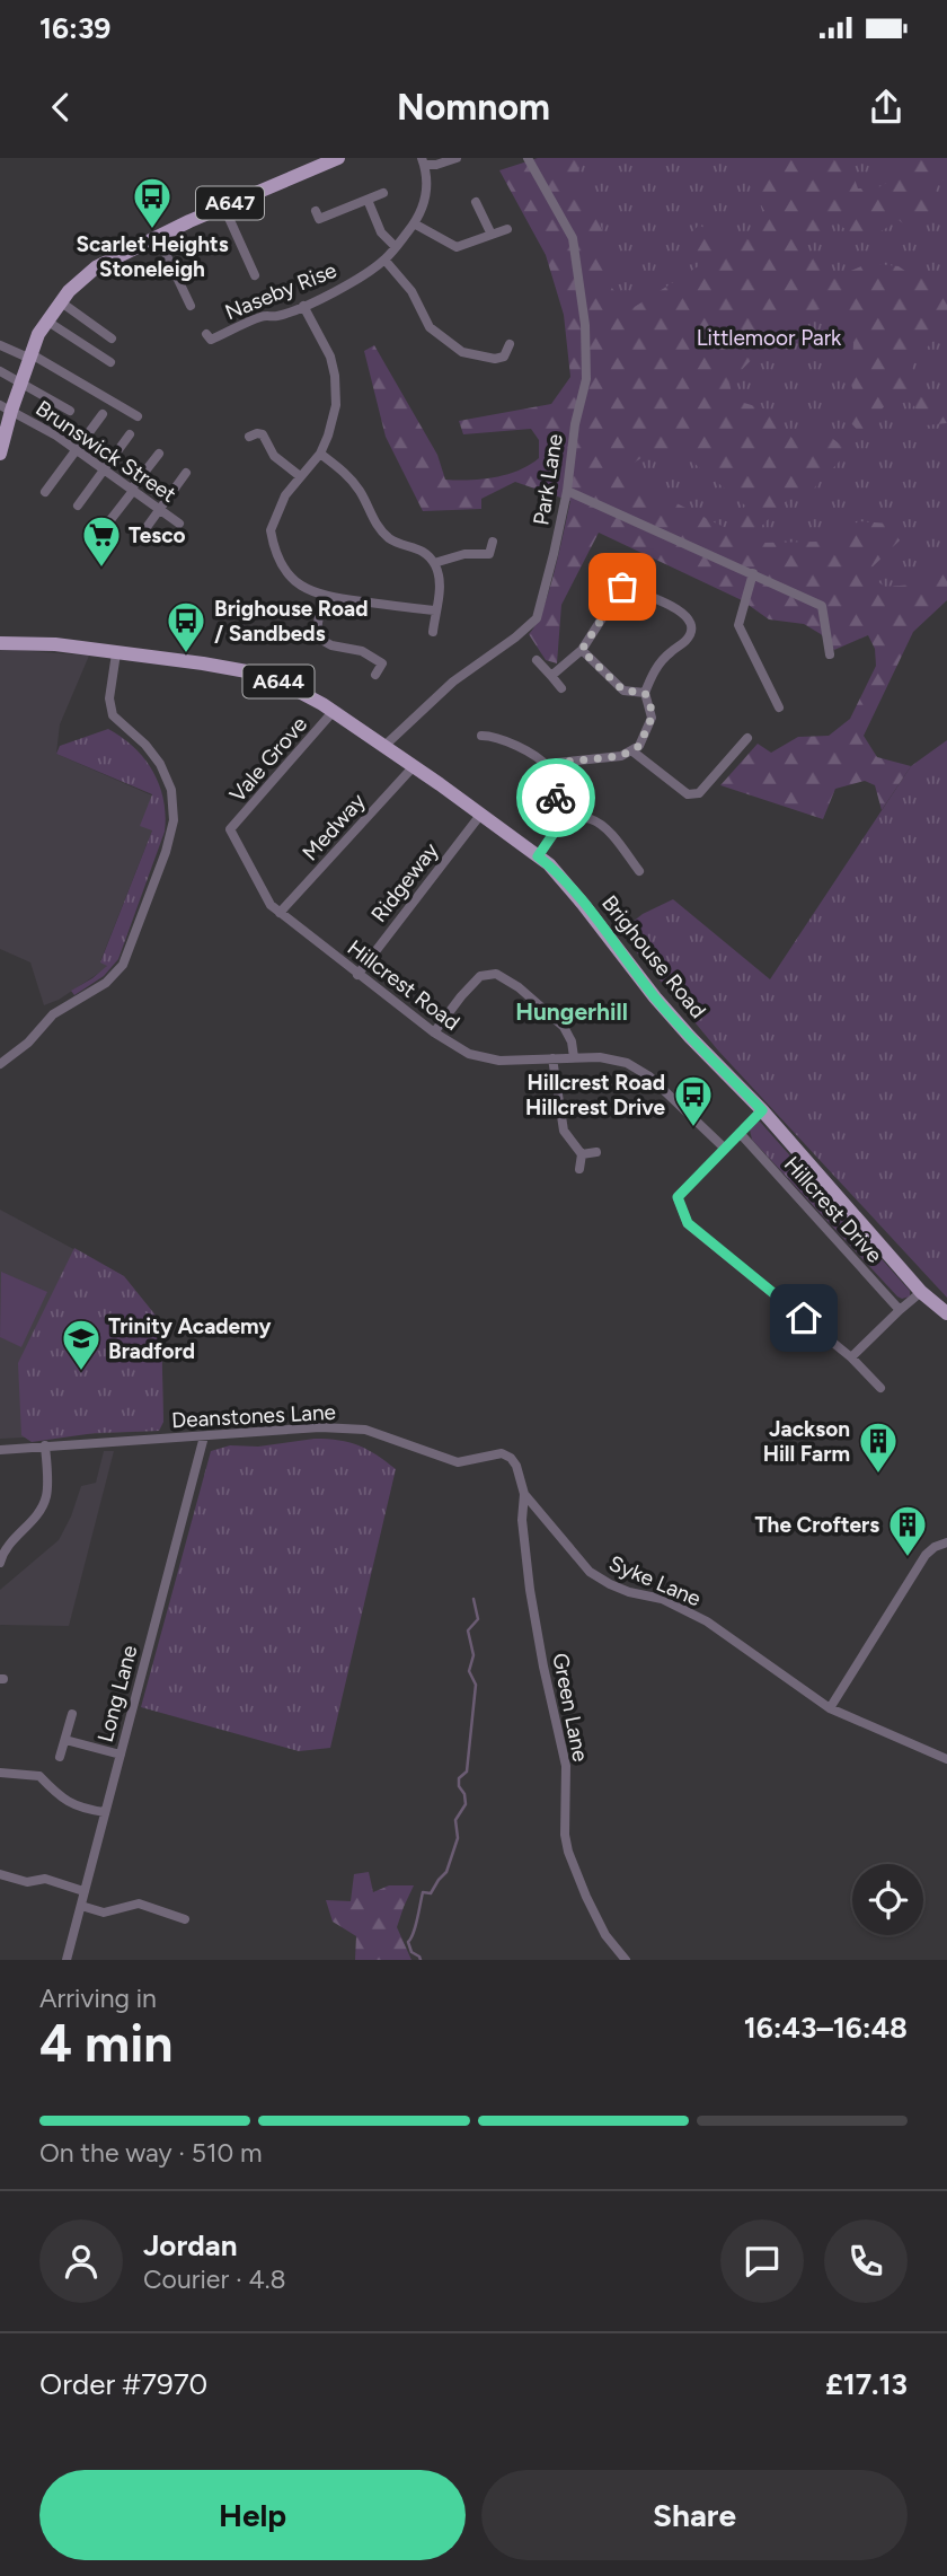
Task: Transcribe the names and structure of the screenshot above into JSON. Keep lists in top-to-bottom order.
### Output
{
  "streets": {
    "main road": ["A647", "A644", "Brighouse Road"],
    "street": [
      "Naseby Rise",
      "Brunswick Street",
      "Park Lane",
      "Vale Grove",
      "Medway",
      "Ridgeway",
      "Hillcrest Road",
      "Hillcrest Drive",
      "Deanstones Lane",
      "Syke Lane",
      "Long Lane",
      "Green Lane"
    ]
  },
  "crossings": [
    ["A647", "Brunswick Street"],
    ["Park Lane", "Brighouse Road"],
    ["Vale Grove", "Brighouse Road"],
    ["Vale Grove", "Hillcrest Road"],
    ["Medway", "Brighouse Road"],
    ["Medway", "Hillcrest Road"],
    ["Ridgeway", "Brighouse Road"],
    ["Ridgeway", "Hillcrest Road"],
    ["Deanstones Lane", "Syke Lane"],
    ["Deanstones Lane", "Long Lane"],
    ["Deanstones Lane", "Green Lane"],
    ["Syke Lane", "Green Lane"]
  ],
  "districts": ["Hungerhill"],
  "parks": ["Littlemoor Park"],
  "places": {
    "bus stop": ["Scarlet Heights Stoneleigh", "Brighouse Road / Sandbeds", "Hillcrest Road Hillcrest Drive"],
    "supermarket": ["Tesco"],
    "school or university": ["Trinity Academy Bradford"],
    "building": ["Jackson Hill Farm", "The Crofters"]
  },
  "page": {
    "status": "16:39",
    "header": "Nomnom",
    "heading": ["4 min", "Arriving in", "16:43–16:48"],
    "panel": [
      "Jordan",
      "Courier · 4.8",
      "Order #7970",
      "£17.13"
    ],
    "bar": "On the way · 510 m",
    "buttons": ["Help", "Share"]
  }
}
